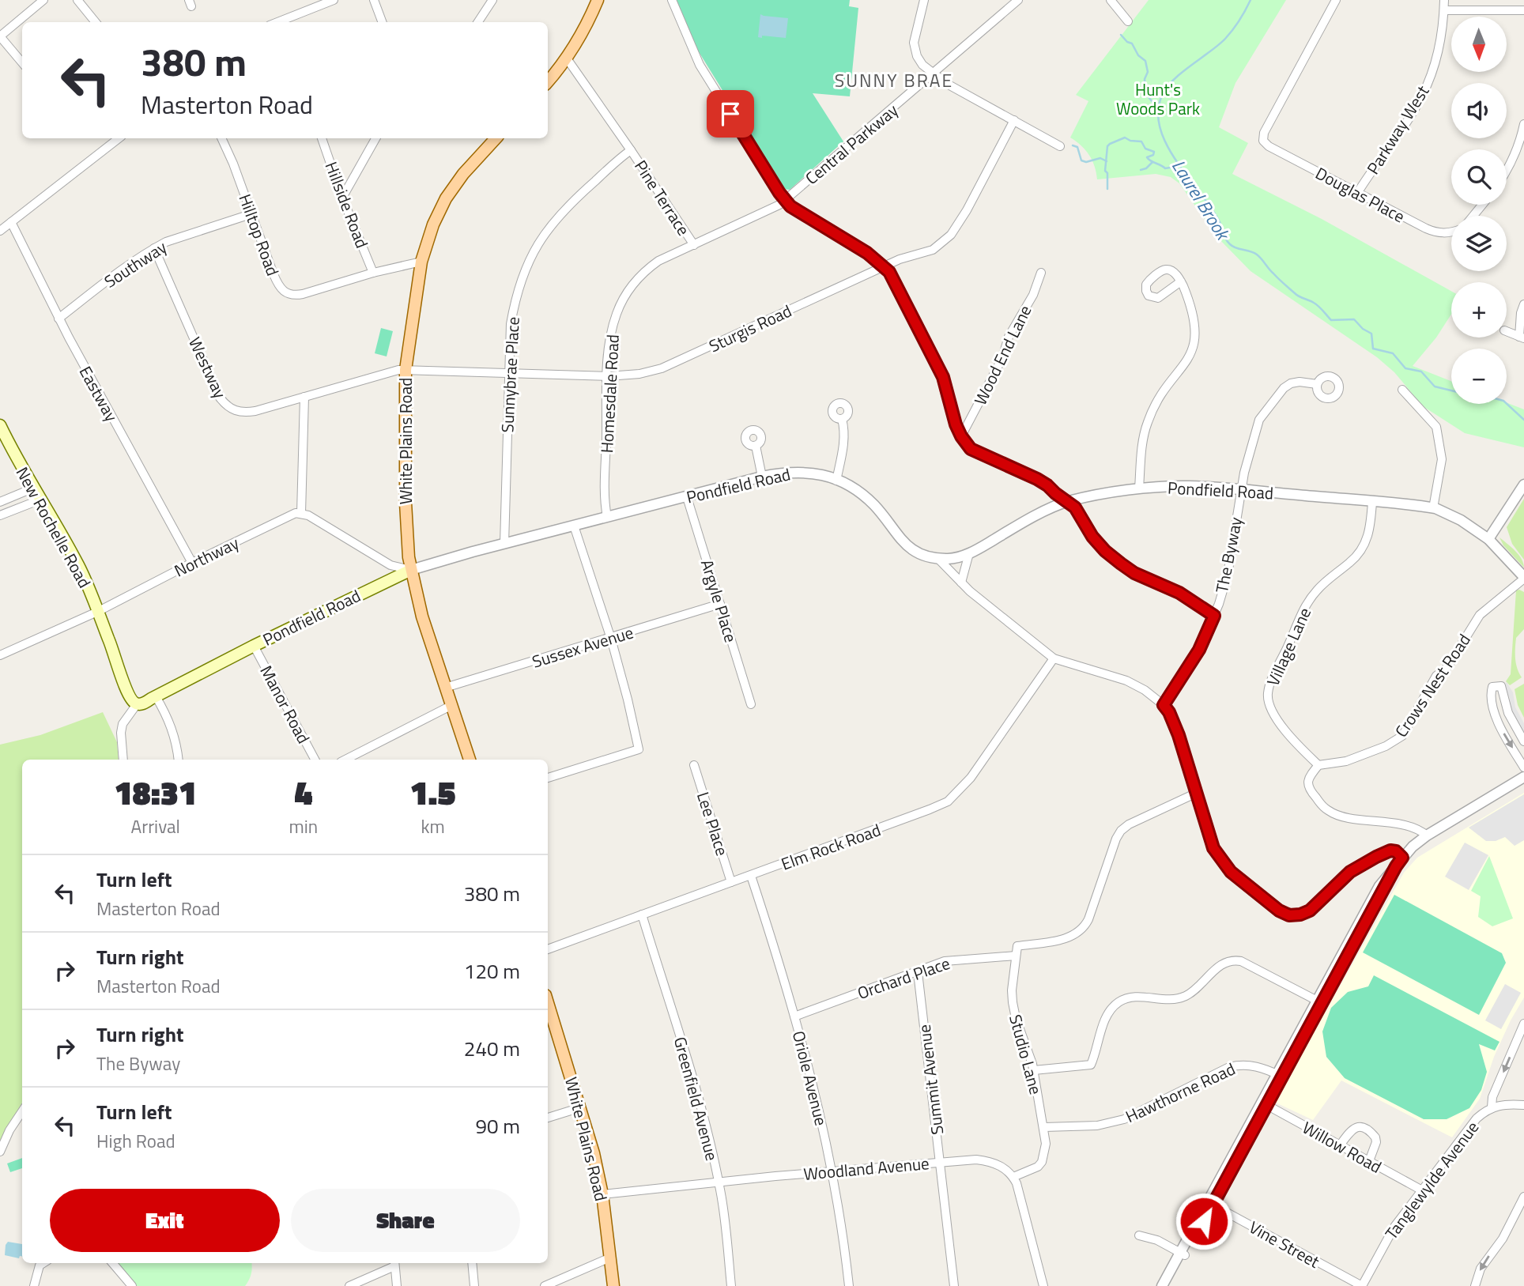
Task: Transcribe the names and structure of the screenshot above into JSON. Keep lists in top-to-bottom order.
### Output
{
  "streets": {
    "main road": ["White Plains Road", "Pondfield Road", "New Rochelle Road"],
    "street": [
      "Parkway West",
      "Central Parkway",
      "Douglas Place",
      "Pine Terrace",
      "Hillside Road",
      "Hilltop Road",
      "Southway",
      "Sturgis Road",
      "Wood End Lane",
      "Westway",
      "Sunnybrae Place",
      "Eastway",
      "Homesdale Road",
      "The Byway",
      "Northway",
      "Argyle Place",
      "Sussex Avenue",
      "Village Lane",
      "Crows Nest Road",
      "Manor Road",
      "Lee Place",
      "Elm Rock Road",
      "Orchard Place",
      "Studio Lane",
      "Oriole Avenue",
      "Summit Avenue",
      "Hawthorne Road",
      "Greenfield Avenue",
      "Willow Road",
      "Woodland Avenue",
      "Tanglewylde Avenue",
      "Vine Street"
    ]
  },
  "crossings": [
    ["Parkway West", "Douglas Place"],
    ["Central Parkway", "Homesdale Road"],
    ["Pine Terrace", "Sunnybrae Place"],
    ["Pine Terrace", "Homesdale Road"],
    ["Hillside Road", "Hilltop Road"],
    ["Hilltop Road", "Southway"],
    ["Hilltop Road", "White Plains Road"],
    ["Southway", "Westway"],
    ["Southway", "Eastway"],
    ["Sturgis Road", "Westway"],
    ["Sturgis Road", "Sunnybrae Place"],
    ["Sturgis Road", "Homesdale Road"],
    ["Sturgis Road", "White Plains Road"],
    ["Westway", "White Plains Road"],
    ["Sunnybrae Place", "Pondfield Road"],
    ["Eastway", "Northway"],
    ["Homesdale Road", "Pondfield Road"],
    ["White Plains Road", "Pondfield Road"],
    ["White Plains Road", "Sussex Avenue"],
    ["White Plains Road", "Woodland Avenue"],
    ["Pondfield Road", "New Rochelle Road"],
    ["Pondfield Road", "The Byway"],
    ["Pondfield Road", "Argyle Place"],
    ["Pondfield Road", "Village Lane"],
    ["Pondfield Road", "Crows Nest Road"],
    ["Pondfield Road", "Manor Road"],
    ["New Rochelle Road", "Northway"],
    ["Argyle Place", "Sussex Avenue"],
    ["Village Lane", "Crows Nest Road"],
    ["Lee Place", "Elm Rock Road"],
    ["Elm Rock Road", "Oriole Avenue"],
    ["Elm Rock Road", "Greenfield Avenue"],
    ["Orchard Place", "Studio Lane"],
    ["Orchard Place", "Oriole Avenue"],
    ["Orchard Place", "Summit Avenue"],
    ["Studio Lane", "Hawthorne Road"],
    ["Studio Lane", "Woodland Avenue"],
    ["Oriole Avenue", "Woodland Avenue"],
    ["Summit Avenue", "Woodland Avenue"],
    ["Greenfield Avenue", "Woodland Avenue"],
    ["Willow Road", "Tanglewylde Avenue"],
    ["Tanglewylde Avenue", "Vine Street"]
  ],
  "districts": ["SUNNY BRAE"],
  "water": ["Laurel Brook"],
  "parks": ["Hunt's Woods Park"],
  "north": "bottom",
  "page": {
    "map_buttons": ["+", "−"],
    "turn": ["380 m", "Masterton Road"],
    "eta": [
      "18:31",
      "Arrival",
      "4",
      "min",
      "1.5",
      "km"
    ],
    "list": [
      {
        "name": "Turn left",
        "note": "Masterton Road",
        "value": "380 m"
      },
      {
        "name": "Turn right",
        "note": "Masterton Road",
        "value": "120 m"
      },
      {
        "name": "Turn right",
        "note": "The Byway",
        "value": "240 m"
      },
      {
        "name": "Turn left",
        "note": "High Road",
        "value": "90 m"
      }
    ],
    "buttons": ["Exit", "Share"]
  }
}
